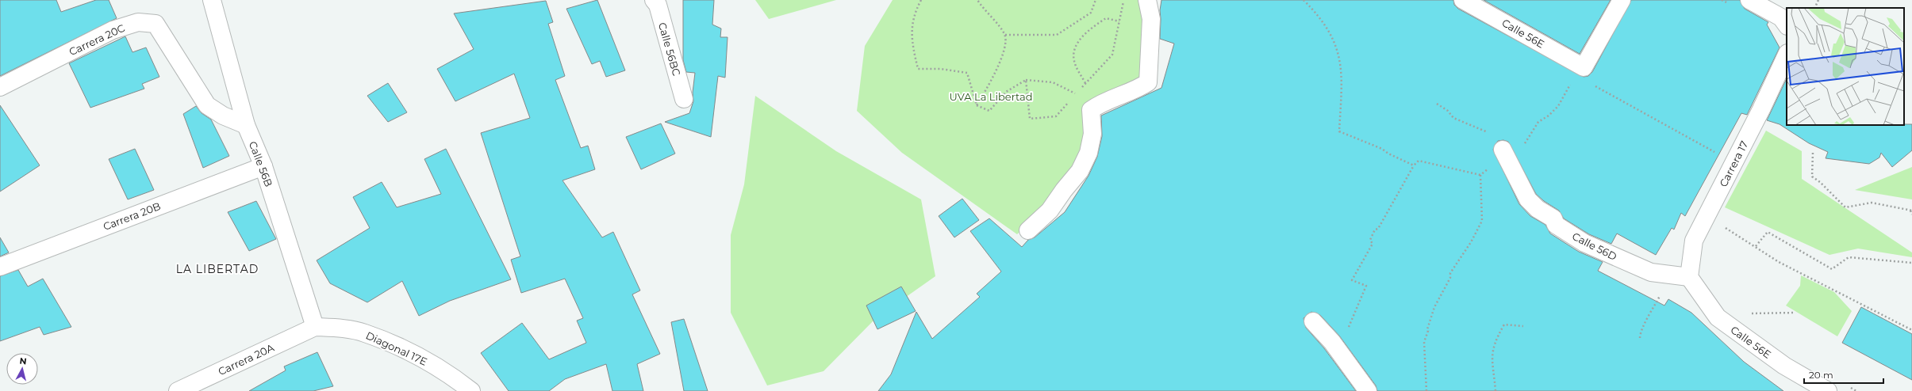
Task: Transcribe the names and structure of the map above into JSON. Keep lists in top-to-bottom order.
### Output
{
  "streets": {
    "street": [
      "Calle 56E",
      "Carrera 20C",
      "Calle 56BC",
      "Calle 56B",
      "Carrera 17",
      "Carrera 20B",
      "Calle 56D",
      "Diagonal 17E",
      "Carrera 20A"
    ]
  },
  "crossings": [
    ["Calle 56E", "Carrera 17"],
    ["Calle 56E", "Calle 56D"],
    ["Carrera 20C", "Calle 56B"],
    ["Calle 56B", "Carrera 20B"],
    ["Calle 56B", "Diagonal 17E"],
    ["Calle 56B", "Carrera 20A"],
    ["Carrera 17", "Calle 56D"],
    ["Diagonal 17E", "Carrera 20A"]
  ],
  "districts": ["LA LIBERTAD"],
  "parks": ["UVA La Libertad"],
  "scale_bar": "20 m",
  "north": "top"
}
